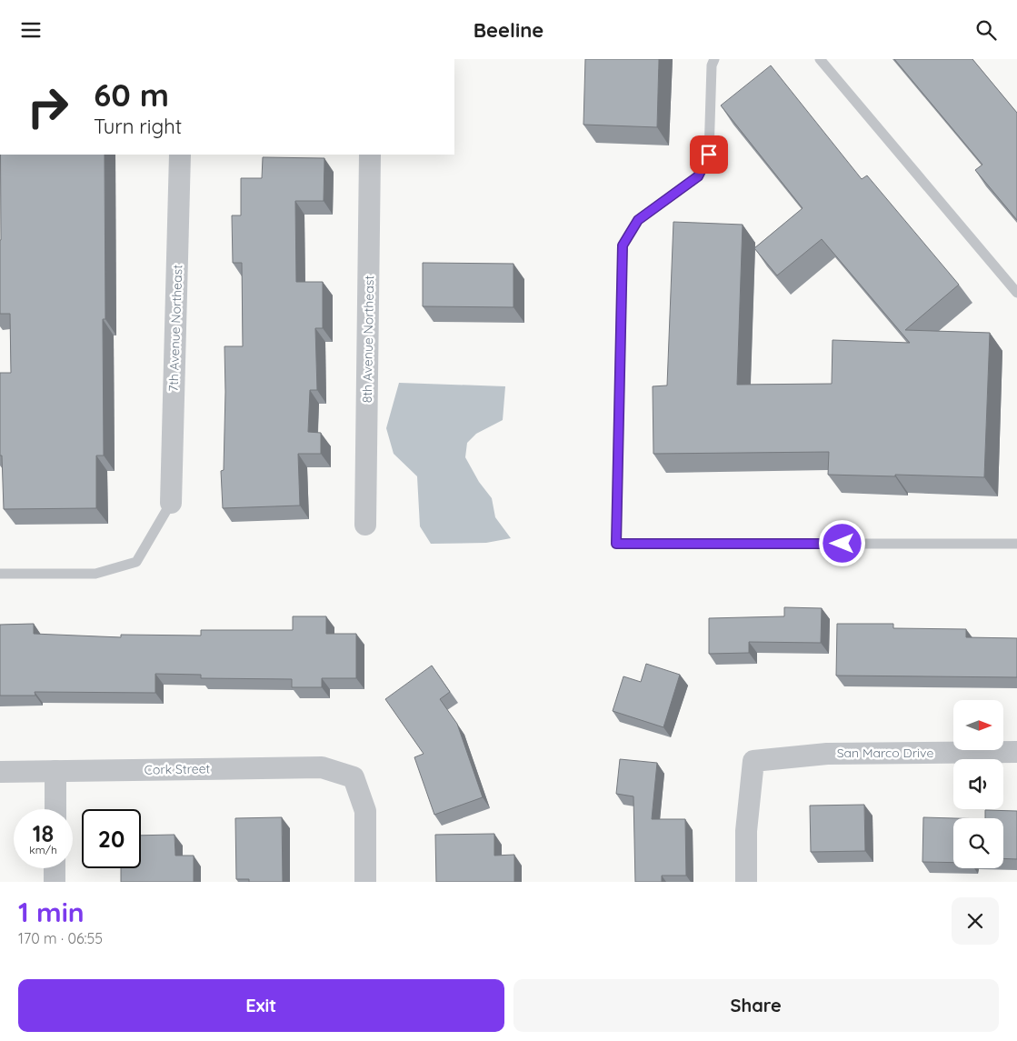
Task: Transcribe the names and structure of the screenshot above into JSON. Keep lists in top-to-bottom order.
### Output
{
  "streets": {
    "street": [
      "7th Avenue Northeast",
      "8th Avenue Northeast",
      "San Marco Drive",
      "Cork Street"
    ]
  },
  "north": "right",
  "page": {
    "header": "Beeline",
    "turn": ["60 m", "Turn right"],
    "speed": "18 km/h",
    "limit": "20",
    "heading": ["1 min", "170 m · 06:55"],
    "buttons": ["Exit", "Share"]
  }
}
